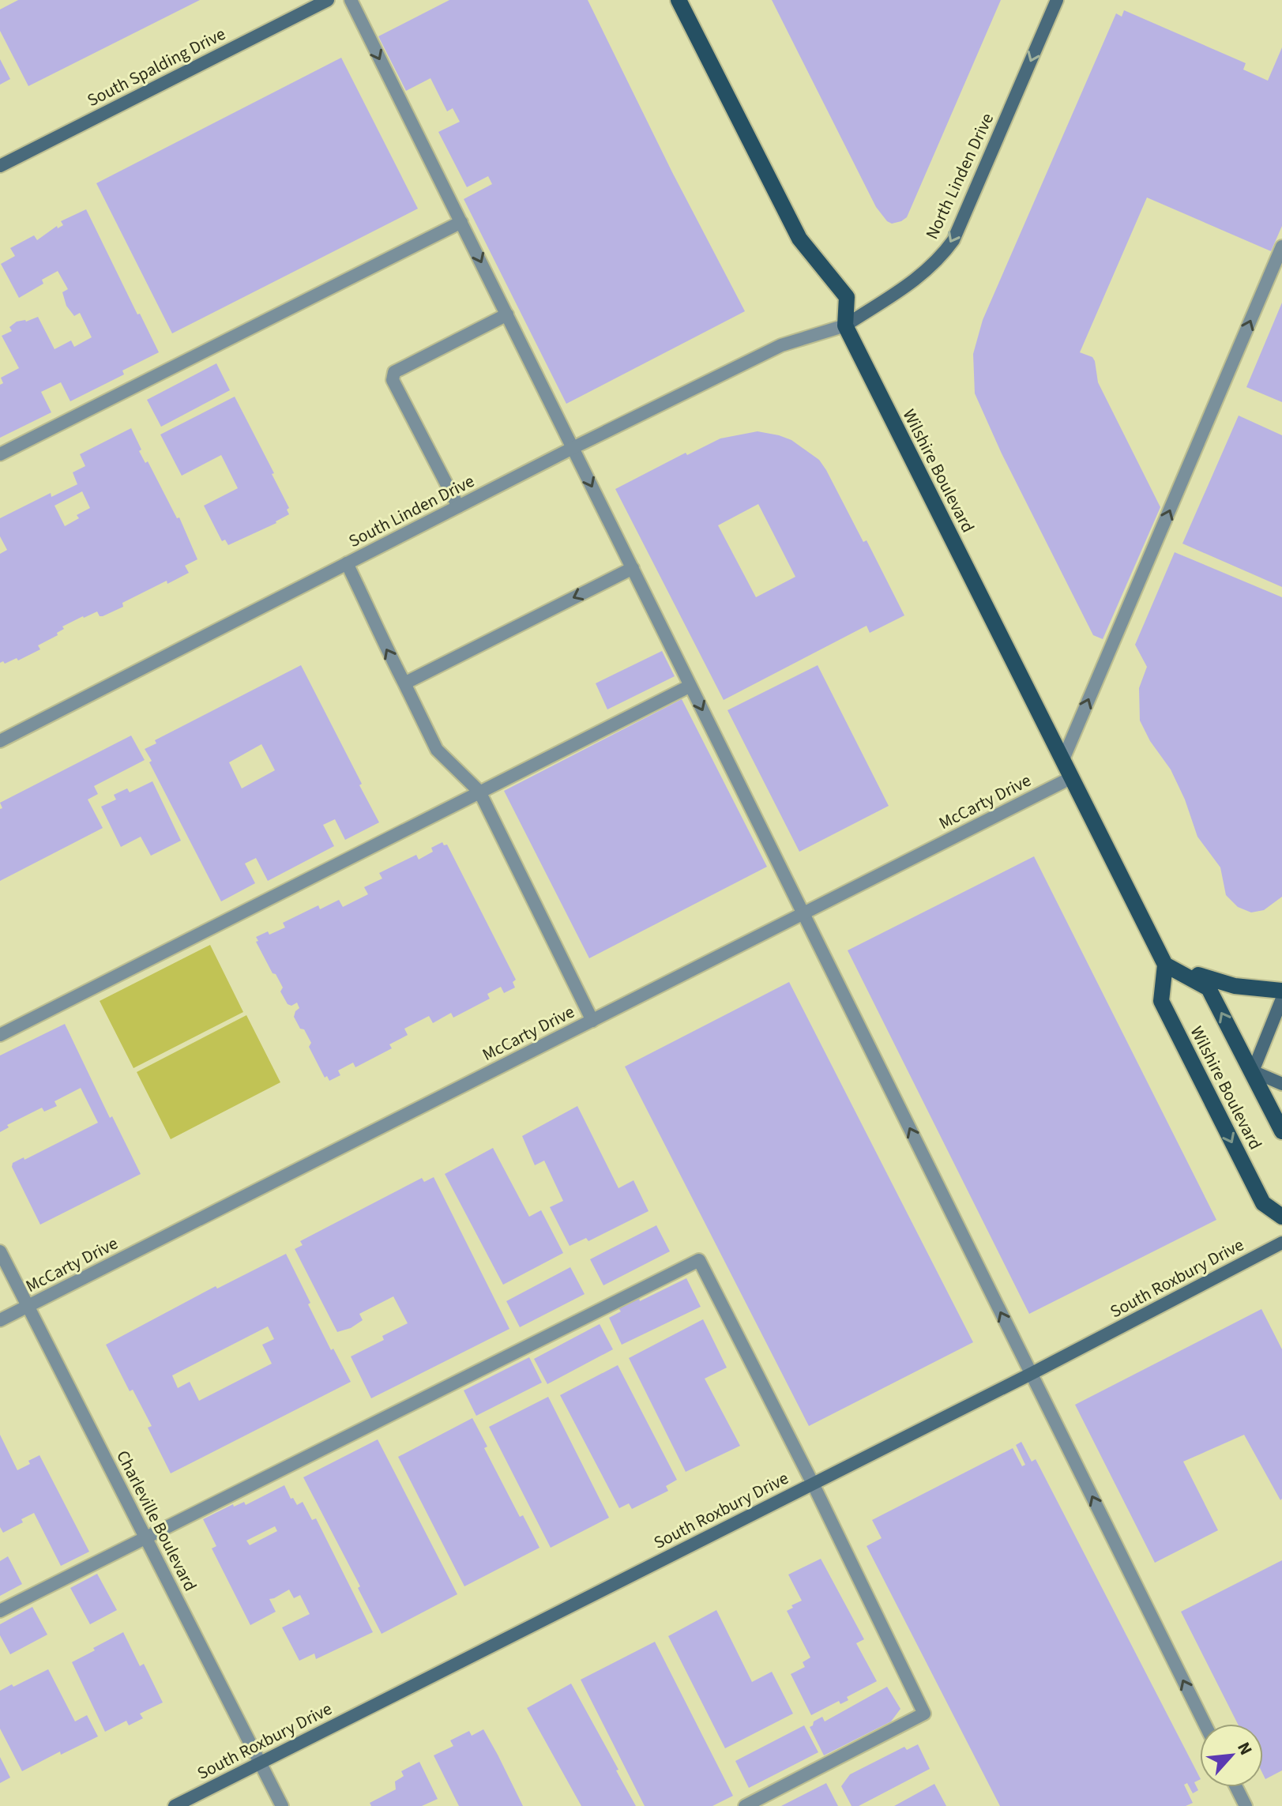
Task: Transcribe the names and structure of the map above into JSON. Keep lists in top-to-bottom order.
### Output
{
  "streets": {
    "main road": ["Wilshire Boulevard"],
    "street": [
      "South Spalding Drive",
      "North Linden Drive",
      "South Linden Drive",
      "McCarty Drive",
      "South Roxbury Drive",
      "Charleville Boulevard"
    ]
  },
  "crossings": [
    ["North Linden Drive", "Wilshire Boulevard"],
    ["North Linden Drive", "South Linden Drive"],
    ["Wilshire Boulevard", "South Linden Drive"],
    ["Wilshire Boulevard", "McCarty Drive"],
    ["McCarty Drive", "Charleville Boulevard"],
    ["South Roxbury Drive", "Charleville Boulevard"]
  ],
  "one_way": ["North Linden Drive"],
  "north": "top right"
}
